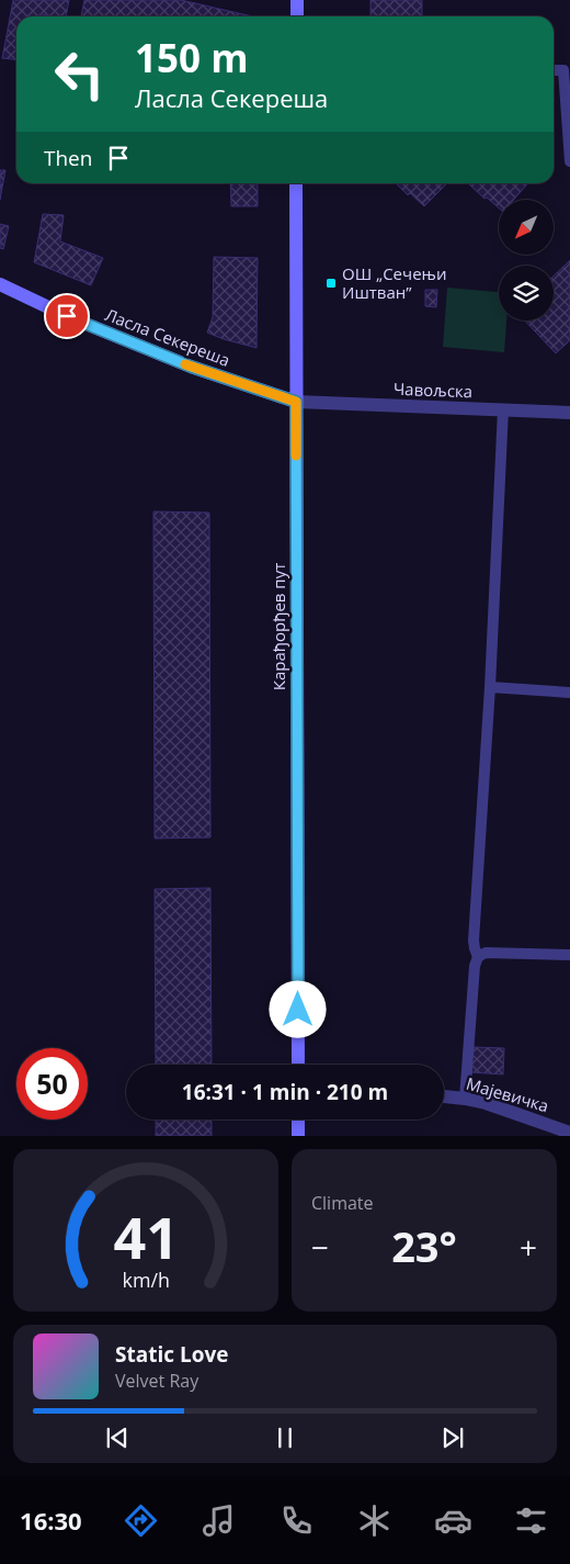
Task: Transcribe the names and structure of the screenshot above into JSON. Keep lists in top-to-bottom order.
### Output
{
  "streets": {
    "main road": ["Ласла Секереша", "Карађорђев пут"],
    "street": ["Чавољска", "Мајевичка"]
  },
  "crossings": [
    ["Ласла Секереша", "Чавољска"],
    ["Ласла Секереша", "Карађорђев пут"],
    ["Чавољска", "Карађорђев пут"]
  ],
  "places": {
    "transit": ["ОШ „Сечењи Иштван”"]
  },
  "north": "bottom left",
  "page": {
    "turn": ["150 m", "Ласла Секереша"],
    "then": "Then",
    "limit": "50",
    "trip": "16:31 · 1 min · 210 m",
    "tile": "Climate",
    "heat": ["−", "23°", "+"],
    "song": ["Static Love", "Velvet Ray"],
    "tabs": "16:30",
    "gauge": ["41", "km/h"]
  }
}
